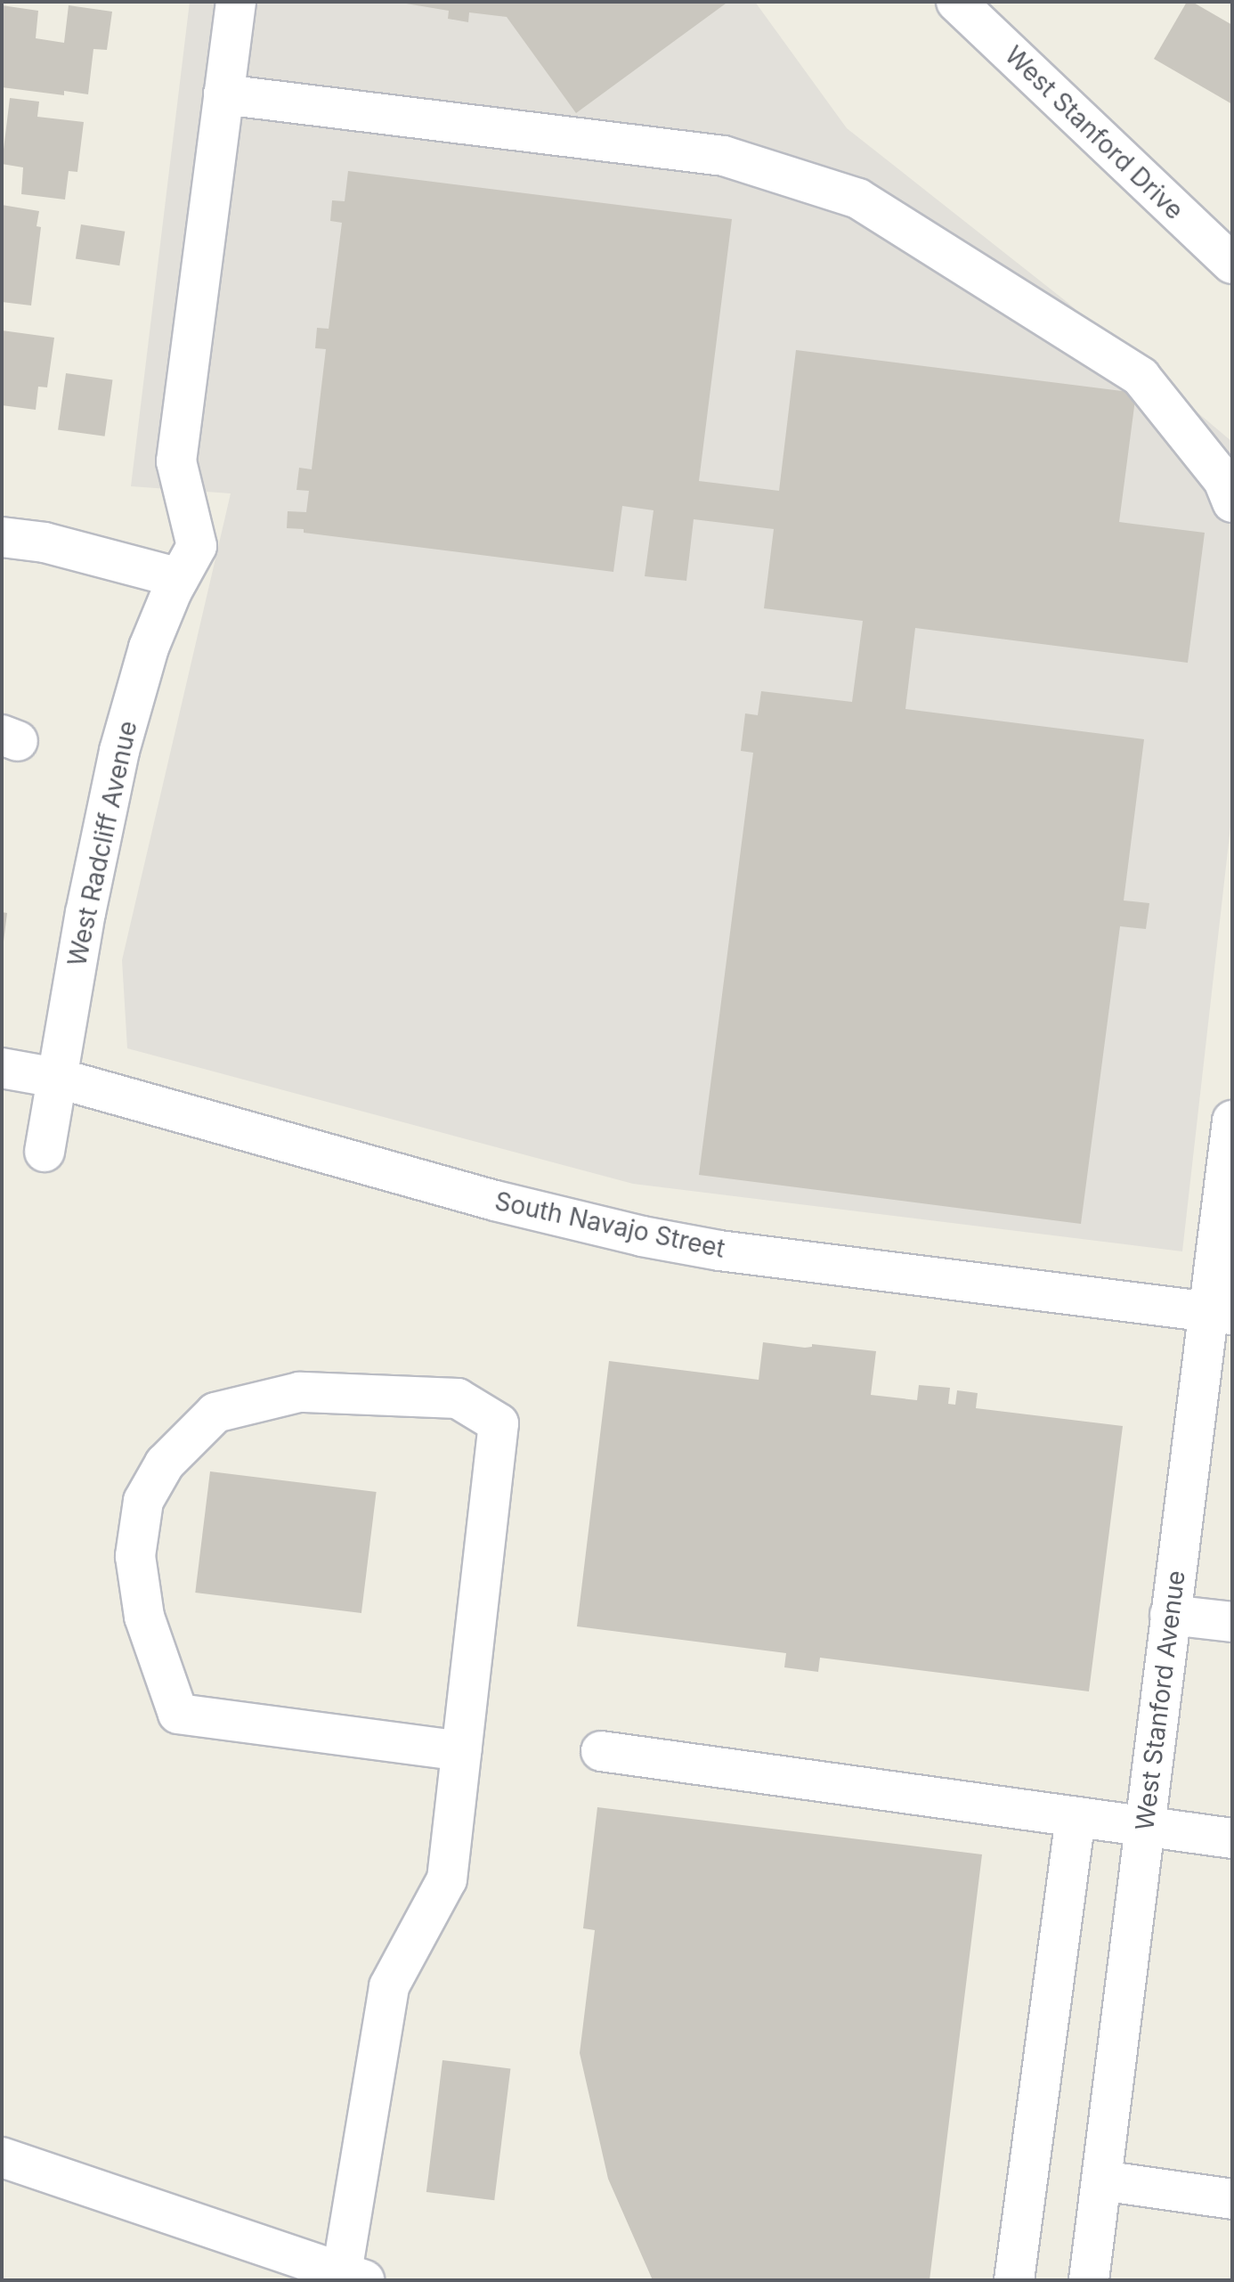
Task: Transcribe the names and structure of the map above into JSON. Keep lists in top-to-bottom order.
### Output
{
  "streets": {
    "street": [
      "West Stanford Drive",
      "West Radcliff Avenue",
      "South Navajo Street",
      "West Stanford Avenue"
    ]
  },
  "crossings": [
    ["West Radcliff Avenue", "South Navajo Street"],
    ["South Navajo Street", "West Stanford Avenue"]
  ]
}
